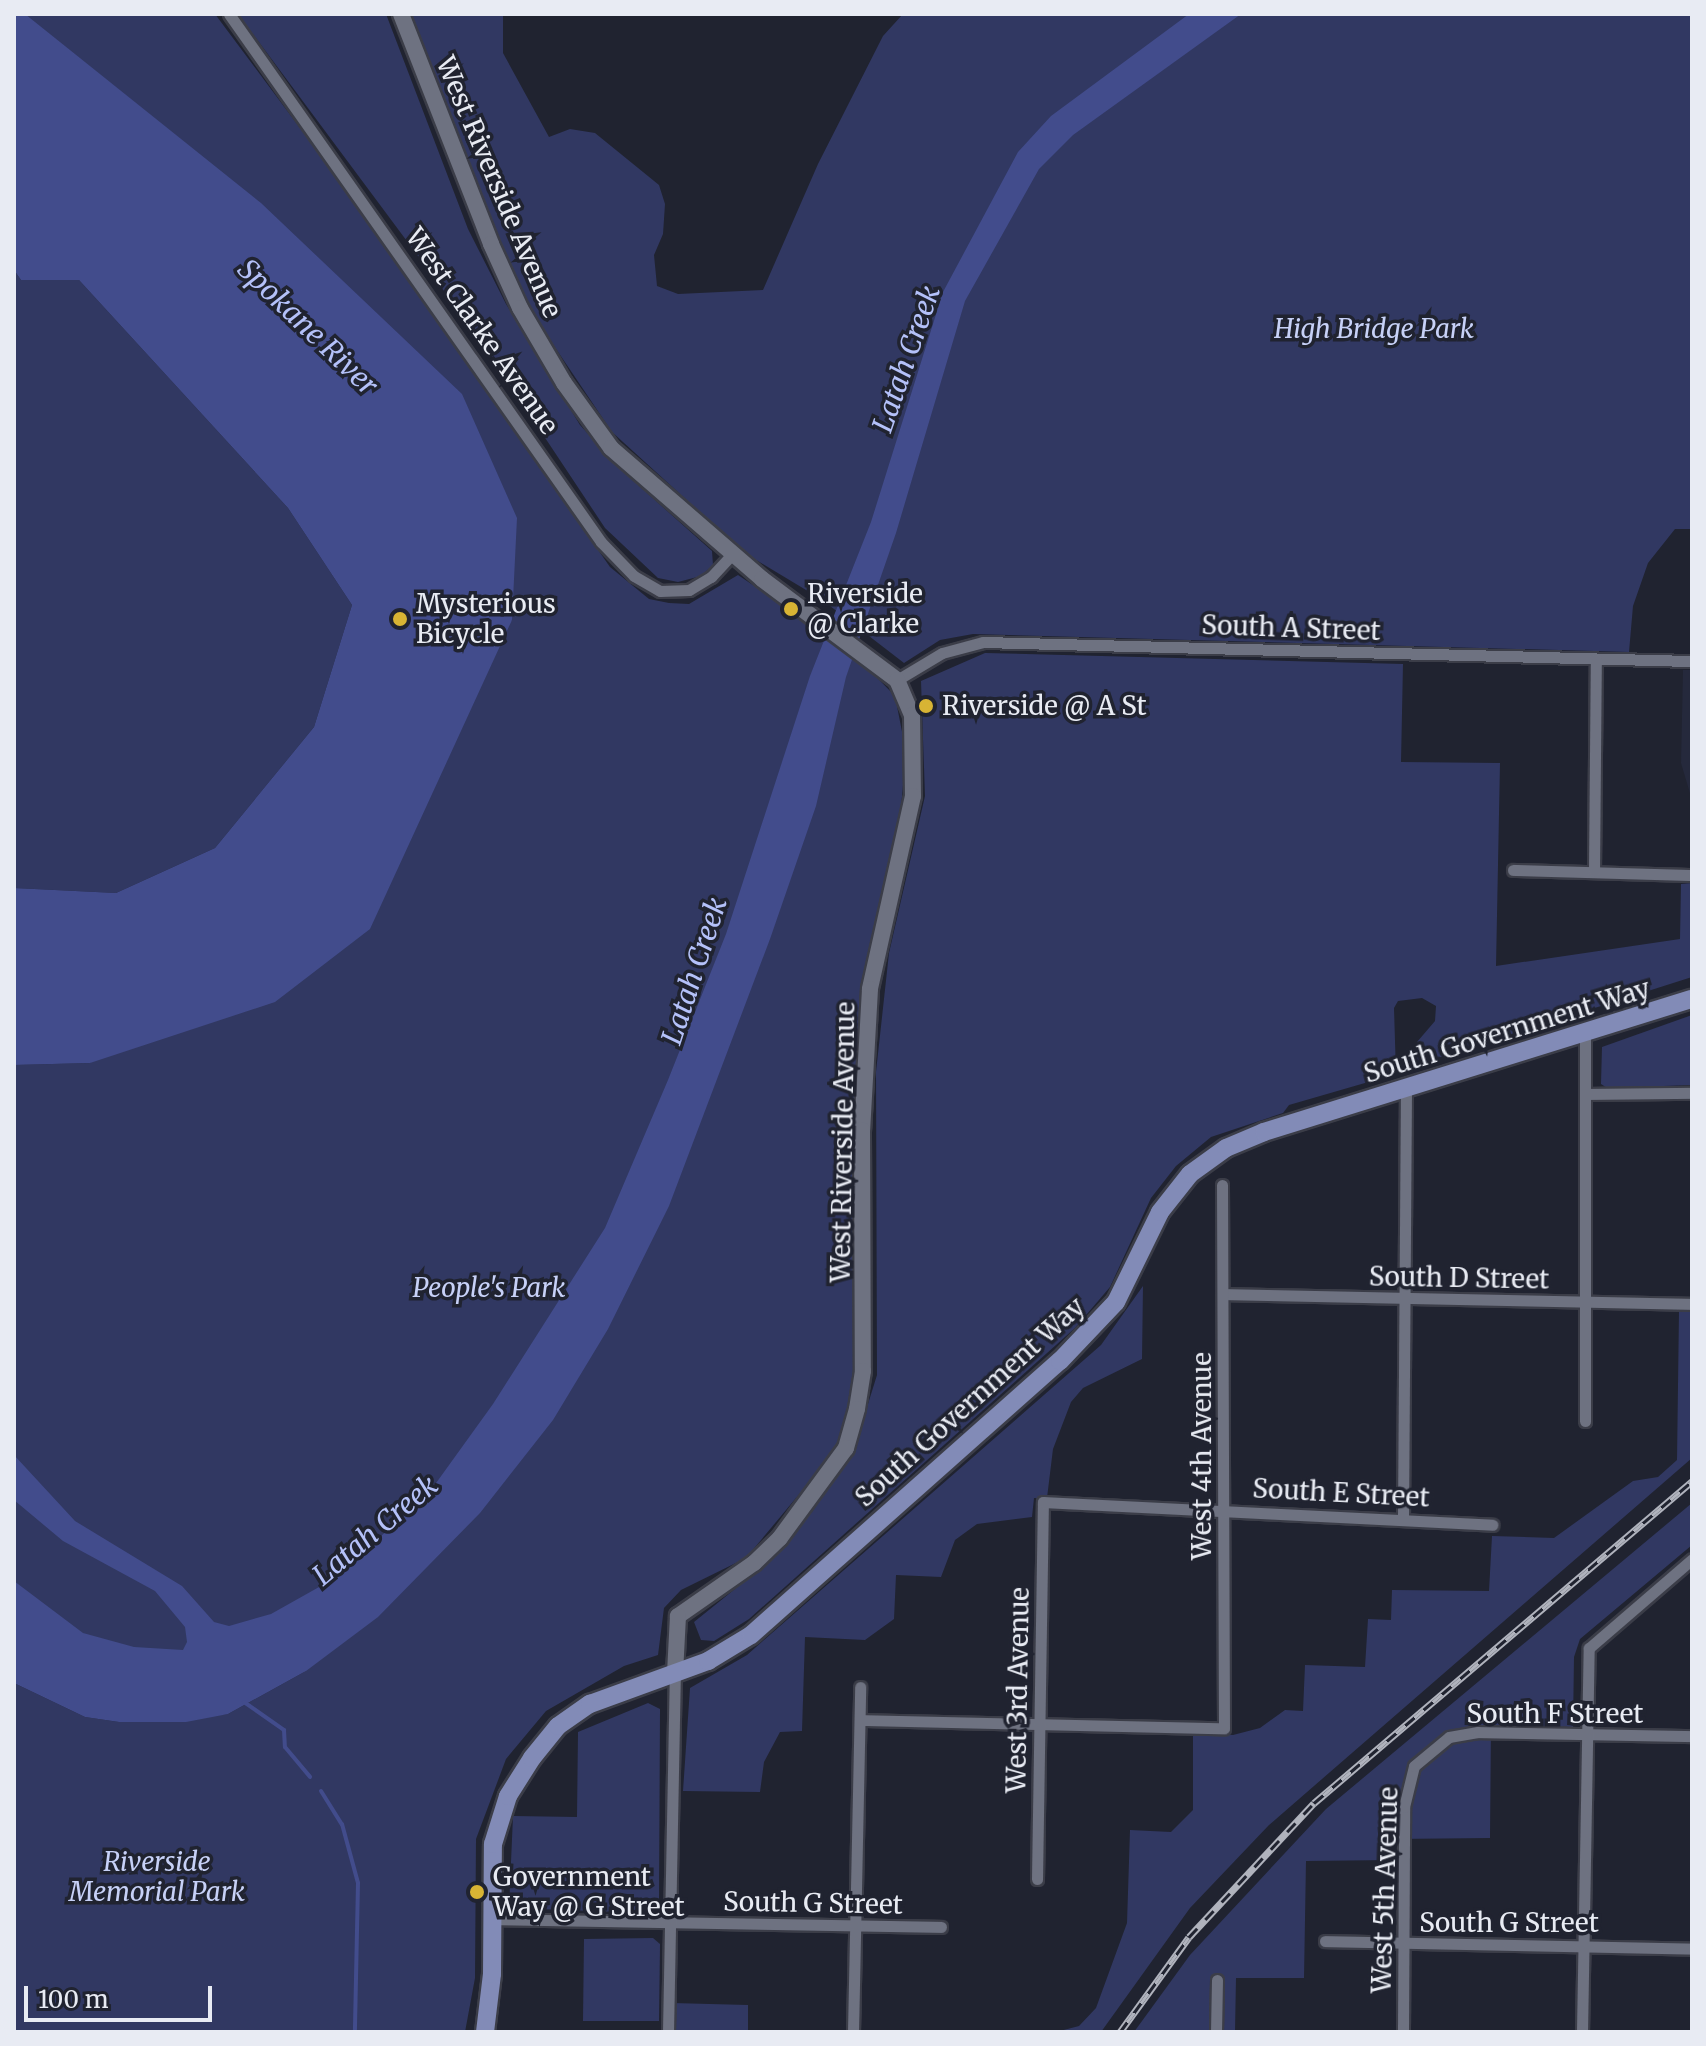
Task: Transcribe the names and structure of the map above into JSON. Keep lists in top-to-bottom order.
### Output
{
  "streets": {
    "main road": ["West Riverside Avenue", "South Government Way"],
    "street": [
      "West Clarke Avenue",
      "South A Street",
      "South D Street",
      "West 4th Avenue",
      "South E Street",
      "West 3rd Avenue",
      "South F Street",
      "West 5th Avenue",
      "South G Street"
    ]
  },
  "crossings": [
    ["West Riverside Avenue", "West Clarke Avenue"],
    ["West Riverside Avenue", "South A Street"],
    ["West Riverside Avenue", "South Government Way"],
    ["South Government Way", "South G Street"],
    ["South D Street", "West 4th Avenue"],
    ["West 4th Avenue", "South E Street"],
    ["West 4th Avenue", "West 3rd Avenue"],
    ["South E Street", "West 3rd Avenue"],
    ["South F Street", "West 5th Avenue"],
    ["West 5th Avenue", "South G Street"]
  ],
  "water": ["Spokane River", "Latah Creek"],
  "parks": ["High Bridge Park", "People's Park", "Riverside Memorial Park"],
  "places": [
    "Riverside @ Clarke",
    "Mysterious Bicycle",
    "Riverside @ A St",
    "Government Way @ G Street"
  ],
  "scale_bar": "100 m"
}
